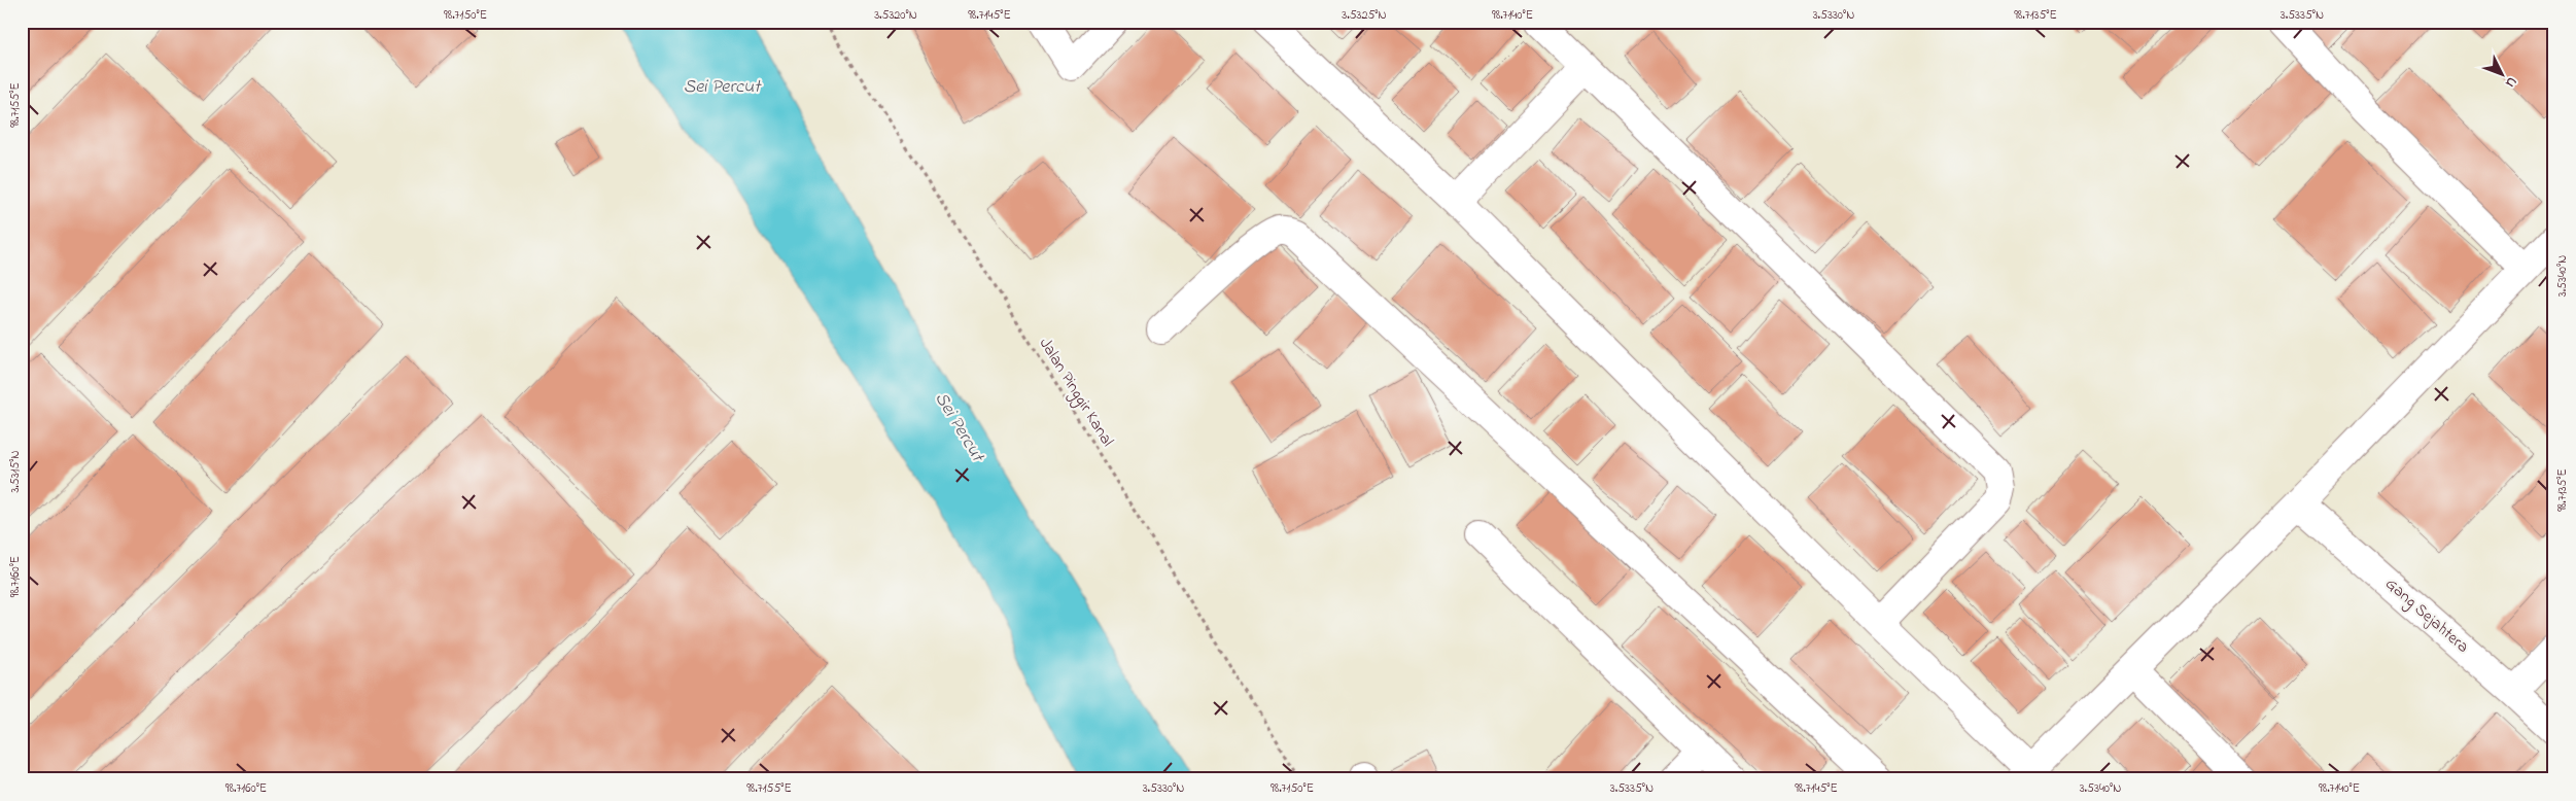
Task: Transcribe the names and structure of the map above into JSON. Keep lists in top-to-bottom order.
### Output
{
  "streets": {
    "street": ["Gang Sejahtera"],
    "path": ["Jalan Pinggir Kanal"]
  },
  "water": ["Sei Percut"],
  "north": "bottom right",
  "coordinates": [
    "98.7150°E",
    "3.5320°N",
    "98.7145°E",
    "3.5325°N",
    "98.7140°E",
    "3.5330°N",
    "98.7135°E",
    "3.5335°N",
    "98.7155°E",
    "3.5340°N",
    "3.5315°N",
    "98.7160°E"
  ]
}
